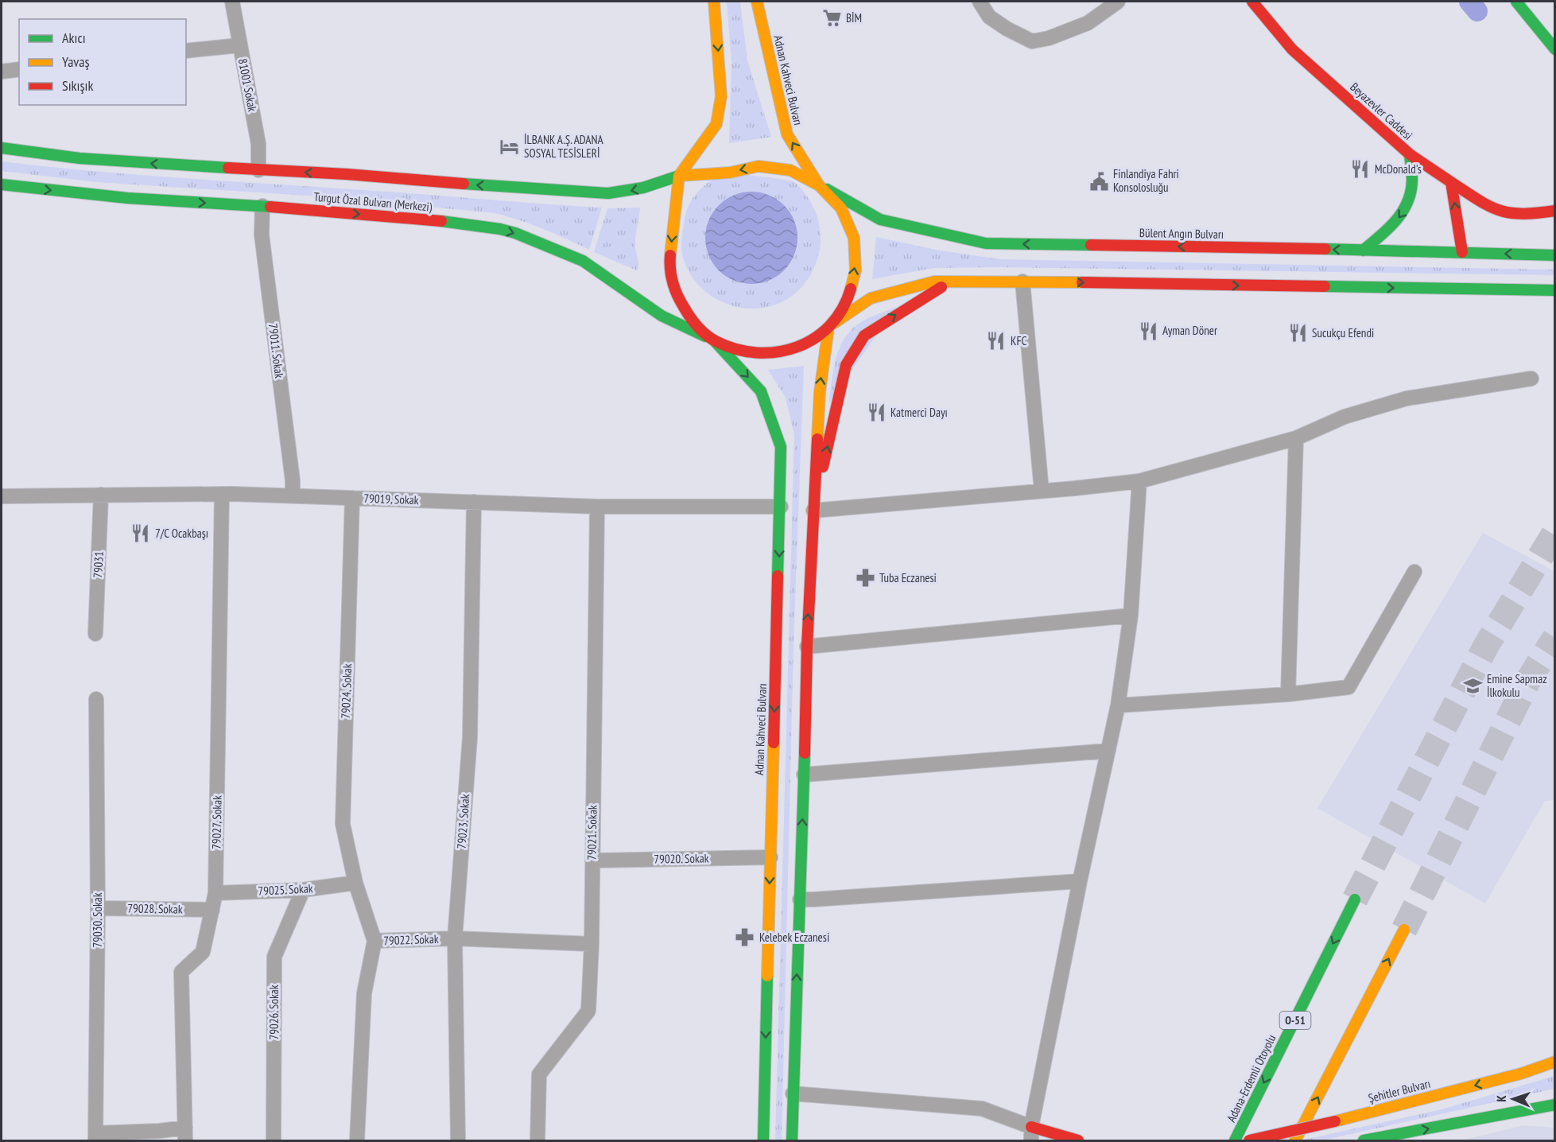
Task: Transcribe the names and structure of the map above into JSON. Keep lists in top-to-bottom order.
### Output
{
  "streets": {
    "main road": [
      "Adnan Kahveci Bulvarı",
      "Beyazevler Caddesi",
      "Turgut Özal Bulvarı (Merkezi)",
      "Bülent Angın Bulvarı",
      "O-51",
      "Adana-Erdemli Otoyolu",
      "Şehitler Bulvarı"
    ],
    "street": [
      "81001 Sokak",
      "79011. Sokak",
      "79019. Sokak",
      "79031",
      "79024. Sokak",
      "79023. Sokak",
      "79027. Sokak",
      "79021. Sokak",
      "79020. Sokak",
      "79025. Sokak",
      "79028. Sokak",
      "79030. Sokak",
      "79022. Sokak",
      "79026. Sokak"
    ]
  },
  "crossings": [
    ["Adnan Kahveci Bulvarı", "Turgut Özal Bulvarı (Merkezi)"],
    ["Adnan Kahveci Bulvarı", "Bülent Angın Bulvarı"],
    ["Adnan Kahveci Bulvarı", "79019. Sokak"],
    ["Adnan Kahveci Bulvarı", "79020. Sokak"],
    ["81001 Sokak", "Turgut Özal Bulvarı (Merkezi)"],
    ["Turgut Özal Bulvarı (Merkezi)", "Bülent Angın Bulvarı"],
    ["Turgut Özal Bulvarı (Merkezi)", "79011. Sokak"],
    ["79011. Sokak", "79019. Sokak"],
    ["79019. Sokak", "79031"],
    ["79019. Sokak", "79024. Sokak"],
    ["79019. Sokak", "79023. Sokak"],
    ["79019. Sokak", "79027. Sokak"],
    ["79019. Sokak", "79021. Sokak"],
    ["79024. Sokak", "79025. Sokak"],
    ["79024. Sokak", "79022. Sokak"],
    ["79023. Sokak", "79022. Sokak"],
    ["79027. Sokak", "79025. Sokak"],
    ["79027. Sokak", "79028. Sokak"],
    ["79021. Sokak", "79020. Sokak"],
    ["79021. Sokak", "79022. Sokak"],
    ["79025. Sokak", "79026. Sokak"],
    ["79028. Sokak", "79030. Sokak"]
  ],
  "places": {
    "supermarket": ["BİM"],
    "hotel": ["İLBANK A.Ş. ADANA SOSYAL TESİSLERİ"],
    "restaurant": [
      "McDonald's",
      "Ayman Döner",
      "Sucukçu Efendi",
      "KFC",
      "Katmerci Dayı",
      "7/C Ocakbaşı"
    ],
    "public building": ["Finlandiya Fahri Konsolosluğu"],
    "pharmacy": ["Tuba Eczanesi", "Kelebek Eczanesi"],
    "school or university": ["Emine Sapmaz İlkokulu"]
  },
  "legend": ["Akıcı", "Yavaş", "Sıkışık"],
  "north": "left"
}
